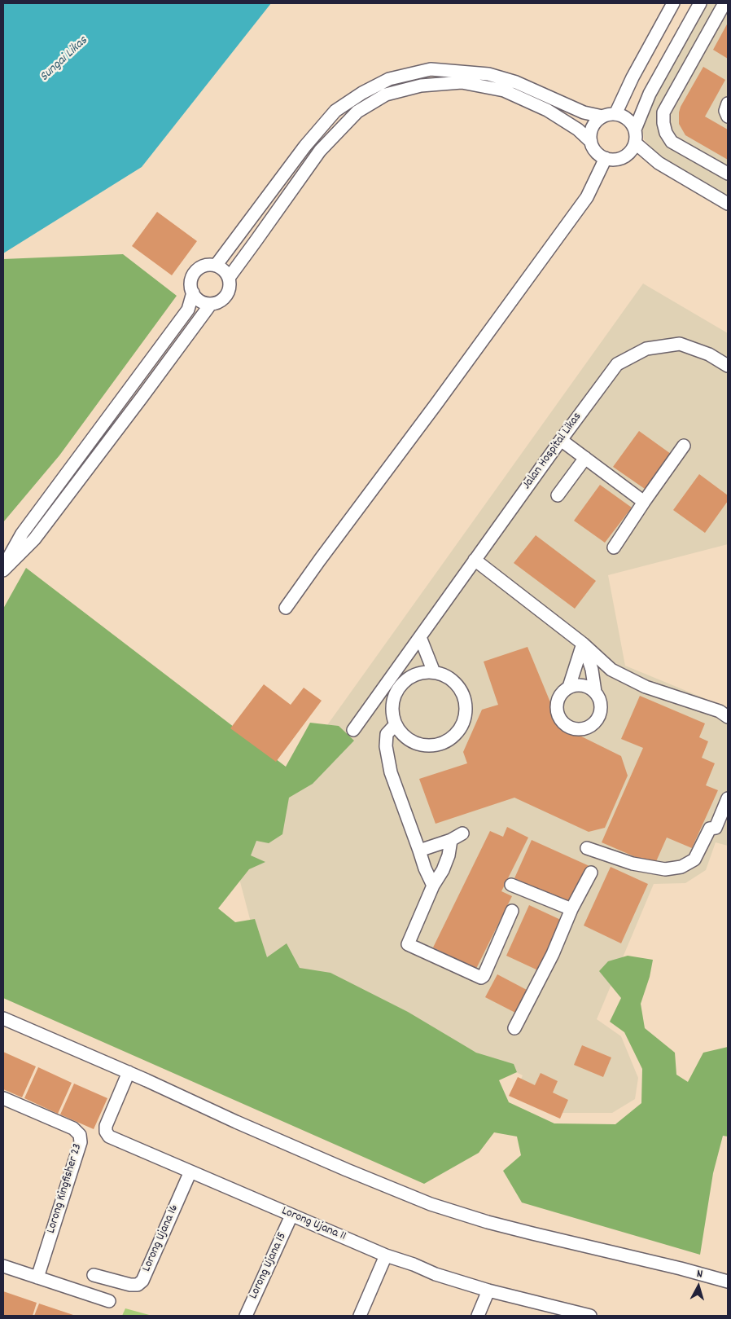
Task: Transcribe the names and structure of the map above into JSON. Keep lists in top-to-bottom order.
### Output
{
  "streets": {
    "street": [
      "Jalan Hospital Likas",
      "Lorong Kingfisher 23",
      "Lorong Ujana 11",
      "Lorong Ujana 16",
      "Lorong Ujana 15"
    ]
  },
  "crossings": [
    ["Lorong Ujana 11", "Lorong Ujana 16"],
    ["Lorong Ujana 11", "Lorong Ujana 15"]
  ],
  "water": ["Sungai Likas"],
  "north": "top"
}
